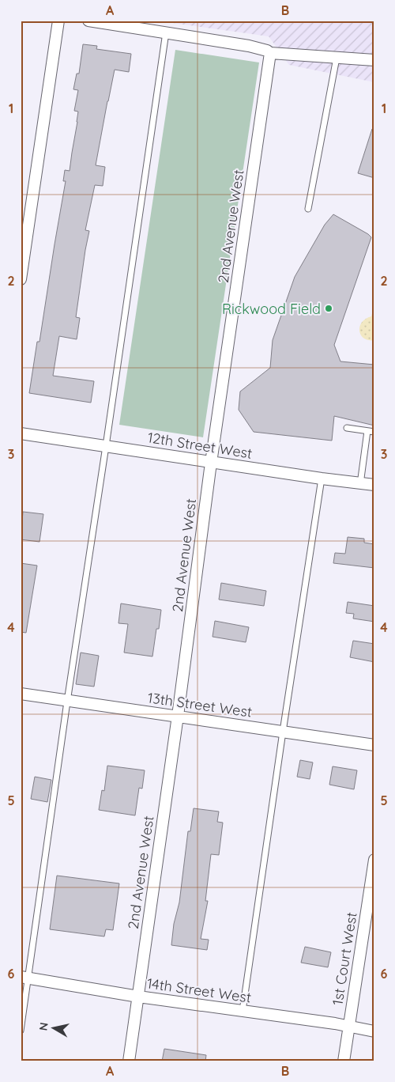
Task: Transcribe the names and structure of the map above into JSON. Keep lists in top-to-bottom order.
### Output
{
  "streets": {
    "street": [
      "2nd Avenue West",
      "12th Street West",
      "13th Street West",
      "1st Court West",
      "14th Street West"
    ]
  },
  "crossings": [
    ["2nd Avenue West", "12th Street West"],
    ["2nd Avenue West", "13th Street West"],
    ["2nd Avenue West", "14th Street West"],
    ["1st Court West", "14th Street West"]
  ],
  "places": ["Rickwood Field"],
  "north": "left",
  "grid": {
    "columns": ["A", "B"],
    "rows": [
      "1",
      "2",
      "3",
      "4",
      "5",
      "6"
    ]
  }
}
